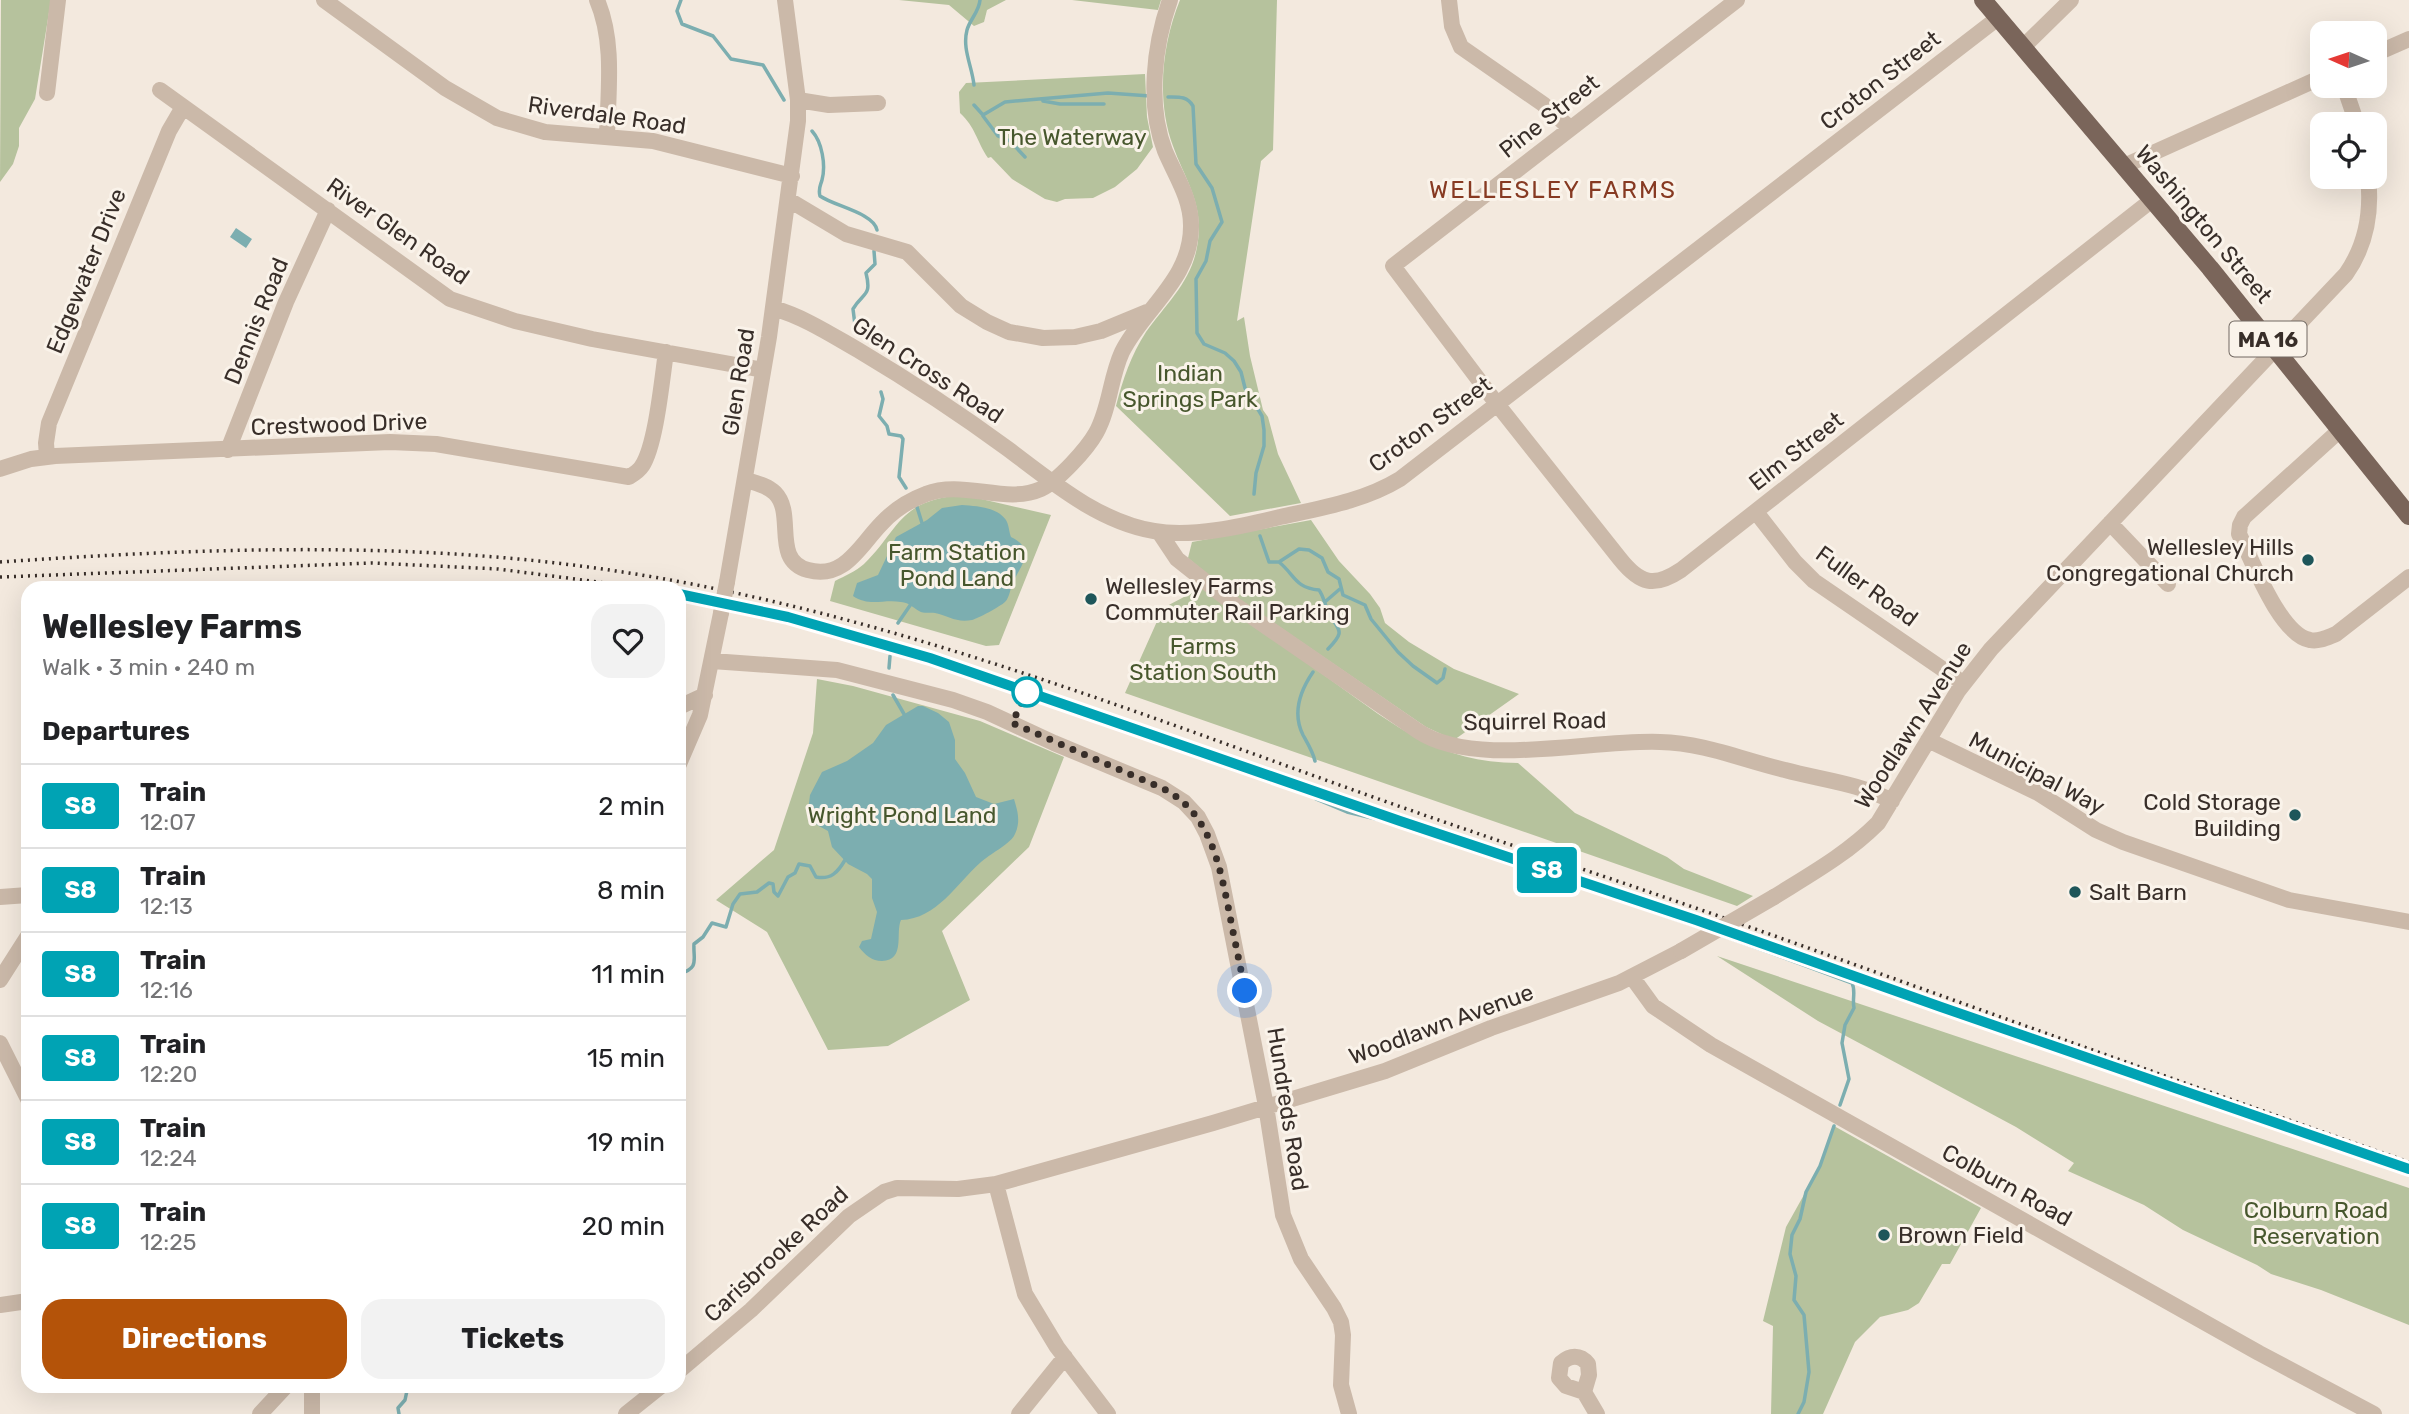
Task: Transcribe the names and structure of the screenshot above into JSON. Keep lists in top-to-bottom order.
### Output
{
  "streets": {
    "main road": ["Washington Street", "MA 16"],
    "street": [
      "Croton Street",
      "Riverdale Road",
      "Pine Street",
      "River Glen Road",
      "Edgewater Drive",
      "Dennis Road",
      "Glen Cross Road",
      "Glen Road",
      "Crestwood Drive",
      "Elm Street",
      "Fuller Road",
      "Squirrel Road",
      "Woodlawn Avenue",
      "Municipal Way",
      "Hundreds Road",
      "Colburn Road",
      "Carisbrooke Road"
    ]
  },
  "crossings": [
    ["Croton Street", "Pine Street"],
    ["Croton Street", "Washington Street"],
    ["Croton Street", "Glen Cross Road"],
    ["Croton Street", "Elm Street"],
    ["Croton Street", "Squirrel Road"],
    ["Riverdale Road", "Glen Road"],
    ["Pine Street", "Elm Street"],
    ["Washington Street", "Elm Street"],
    ["Washington Street", "Woodlawn Avenue"],
    ["River Glen Road", "Edgewater Drive"],
    ["River Glen Road", "Dennis Road"],
    ["River Glen Road", "Glen Road"],
    ["River Glen Road", "Crestwood Drive"],
    ["Edgewater Drive", "Crestwood Drive"],
    ["Dennis Road", "Crestwood Drive"],
    ["Glen Cross Road", "Glen Road"],
    ["Glen Road", "Hundreds Road"],
    ["Elm Street", "Fuller Road"],
    ["Fuller Road", "Woodlawn Avenue"],
    ["Squirrel Road", "Woodlawn Avenue"],
    ["Woodlawn Avenue", "Municipal Way"],
    ["Woodlawn Avenue", "Hundreds Road"],
    ["Woodlawn Avenue", "Colburn Road"],
    ["Woodlawn Avenue", "Carisbrooke Road"]
  ],
  "districts": ["WELLESLEY FARMS"],
  "parks": [
    "The Waterway",
    "Indian Springs Park",
    "Farm Station Pond Land",
    "Farms Station South",
    "Wright Pond Land",
    "Colburn Road Reservation"
  ],
  "places": [
    "Wellesley Hills Congregational Church",
    "Wellesley Farms Commuter Rail Parking",
    "Cold Storage Building",
    "Salt Barn",
    "Brown Field"
  ],
  "north": "left",
  "page": {
    "on_map": "S8",
    "heading": [
      ["Wellesley Farms", "Walk · 3 min · 240 m"],
      "Departures"
    ],
    "list": [
      {
        "mark": "S8",
        "name": "Train",
        "note": "12:07",
        "value": "2 min"
      },
      {
        "mark": "S8",
        "name": "Train",
        "note": "12:13",
        "value": "8 min"
      },
      {
        "mark": "S8",
        "name": "Train",
        "note": "12:16",
        "value": "11 min"
      },
      {
        "mark": "S8",
        "name": "Train",
        "note": "12:20",
        "value": "15 min"
      },
      {
        "mark": "S8",
        "name": "Train",
        "note": "12:24",
        "value": "19 min"
      },
      {
        "mark": "S8",
        "name": "Train",
        "note": "12:25",
        "value": "20 min"
      }
    ],
    "buttons": ["Directions", "Tickets"]
  }
}
